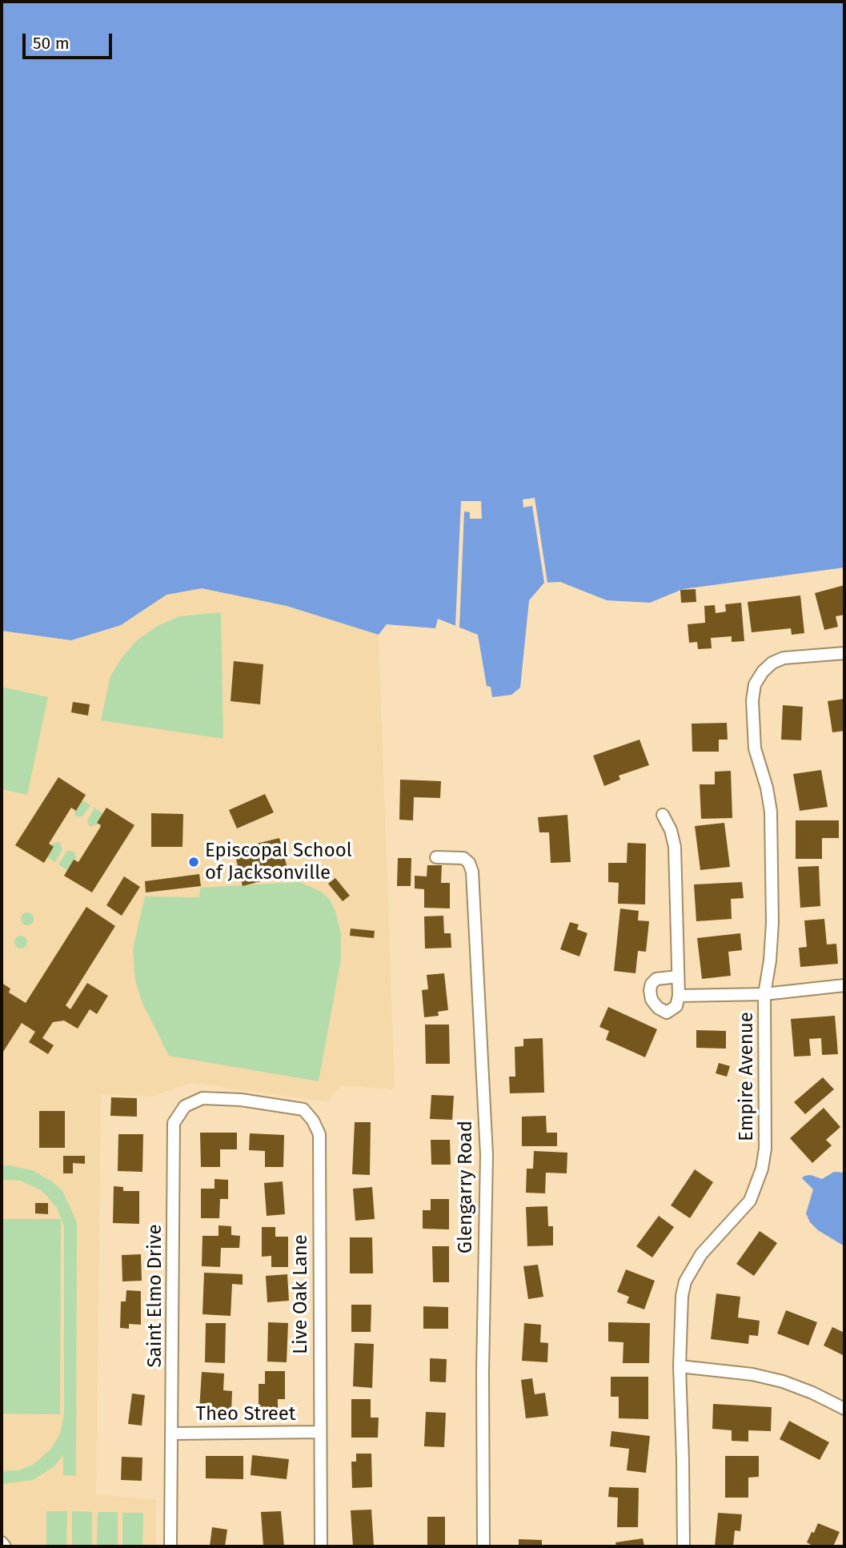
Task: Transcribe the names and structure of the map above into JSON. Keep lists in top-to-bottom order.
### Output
{
  "streets": {
    "street": [
      "Empire Avenue",
      "Glengarry Road",
      "Live Oak Lane",
      "Saint Elmo Drive",
      "Theo Street"
    ]
  },
  "crossings": [
    ["Live Oak Lane", "Saint Elmo Drive"],
    ["Live Oak Lane", "Theo Street"],
    ["Saint Elmo Drive", "Theo Street"]
  ],
  "places": ["Episcopal School of Jacksonville"],
  "scale_bar": "50 m"
}
